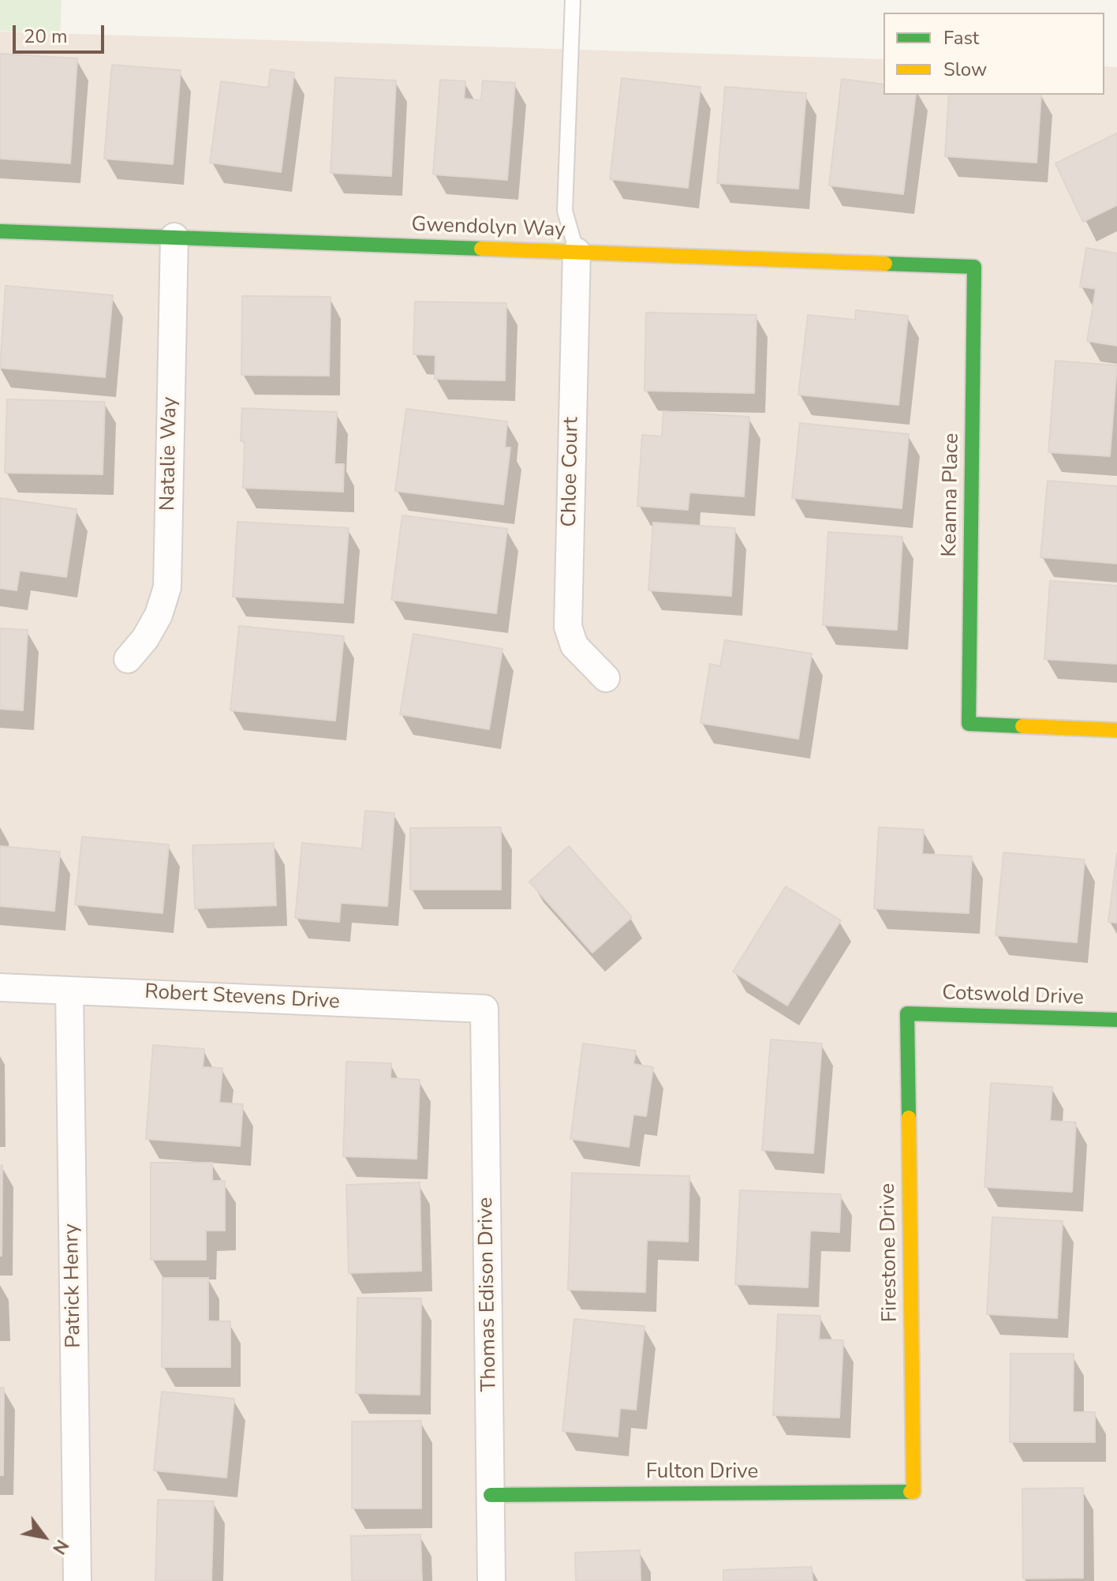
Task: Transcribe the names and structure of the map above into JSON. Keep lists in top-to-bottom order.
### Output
{
  "streets": {
    "street": [
      "Gwendolyn Way",
      "Natalie Way",
      "Chloe Court",
      "Keanna Place",
      "Cotswold Drive",
      "Robert Stevens Drive",
      "Firestone Drive",
      "Patrick Henry",
      "Thomas Edison Drive",
      "Fulton Drive"
    ]
  },
  "crossings": [
    ["Gwendolyn Way", "Natalie Way"],
    ["Gwendolyn Way", "Chloe Court"],
    ["Gwendolyn Way", "Keanna Place"],
    ["Cotswold Drive", "Firestone Drive"],
    ["Robert Stevens Drive", "Patrick Henry"],
    ["Robert Stevens Drive", "Thomas Edison Drive"],
    ["Firestone Drive", "Fulton Drive"],
    ["Thomas Edison Drive", "Fulton Drive"]
  ],
  "legend": ["Fast", "Slow"],
  "scale_bar": "20 m",
  "north": "bottom right"
}
